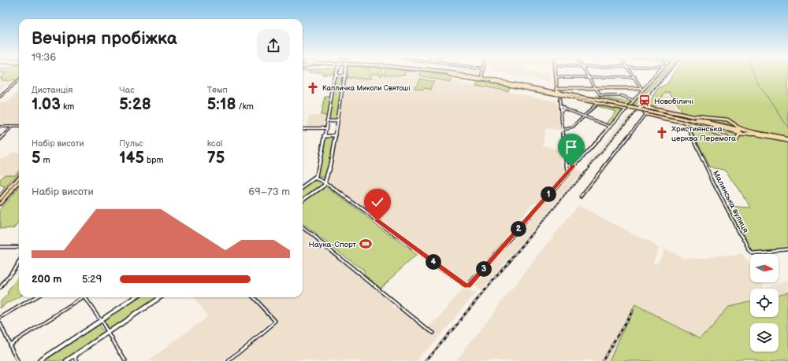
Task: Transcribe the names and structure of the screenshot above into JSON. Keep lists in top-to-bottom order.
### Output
{
  "streets": {
    "street": ["Малинська вулиця"]
  },
  "places": {
    "church": ["Капличка Миколи Святоші", "Християнська церква Перемога"],
    "station": ["Новобіличі"],
    "sports": ["Наука-Спорт"]
  },
  "north": "right",
  "page": {
    "heading": ["Вечірня пробіжка", "19:36"],
    "stats": [
      ["Дистанція", "1.03 km"],
      ["Час", "5:28"],
      ["Темп", "5:18 /km"],
      ["Набір висоти", "5 m"],
      ["Пульс", "145 bpm"],
      ["kcal", "75"]
    ],
    "chart": ["Набір висоти", "69–73 m"],
    "pins": [
      "1",
      "2",
      "4",
      "3"
    ],
    "list": [
      {
        "name": "200 m",
        "note": "5:29"
      }
    ]
  }
}
